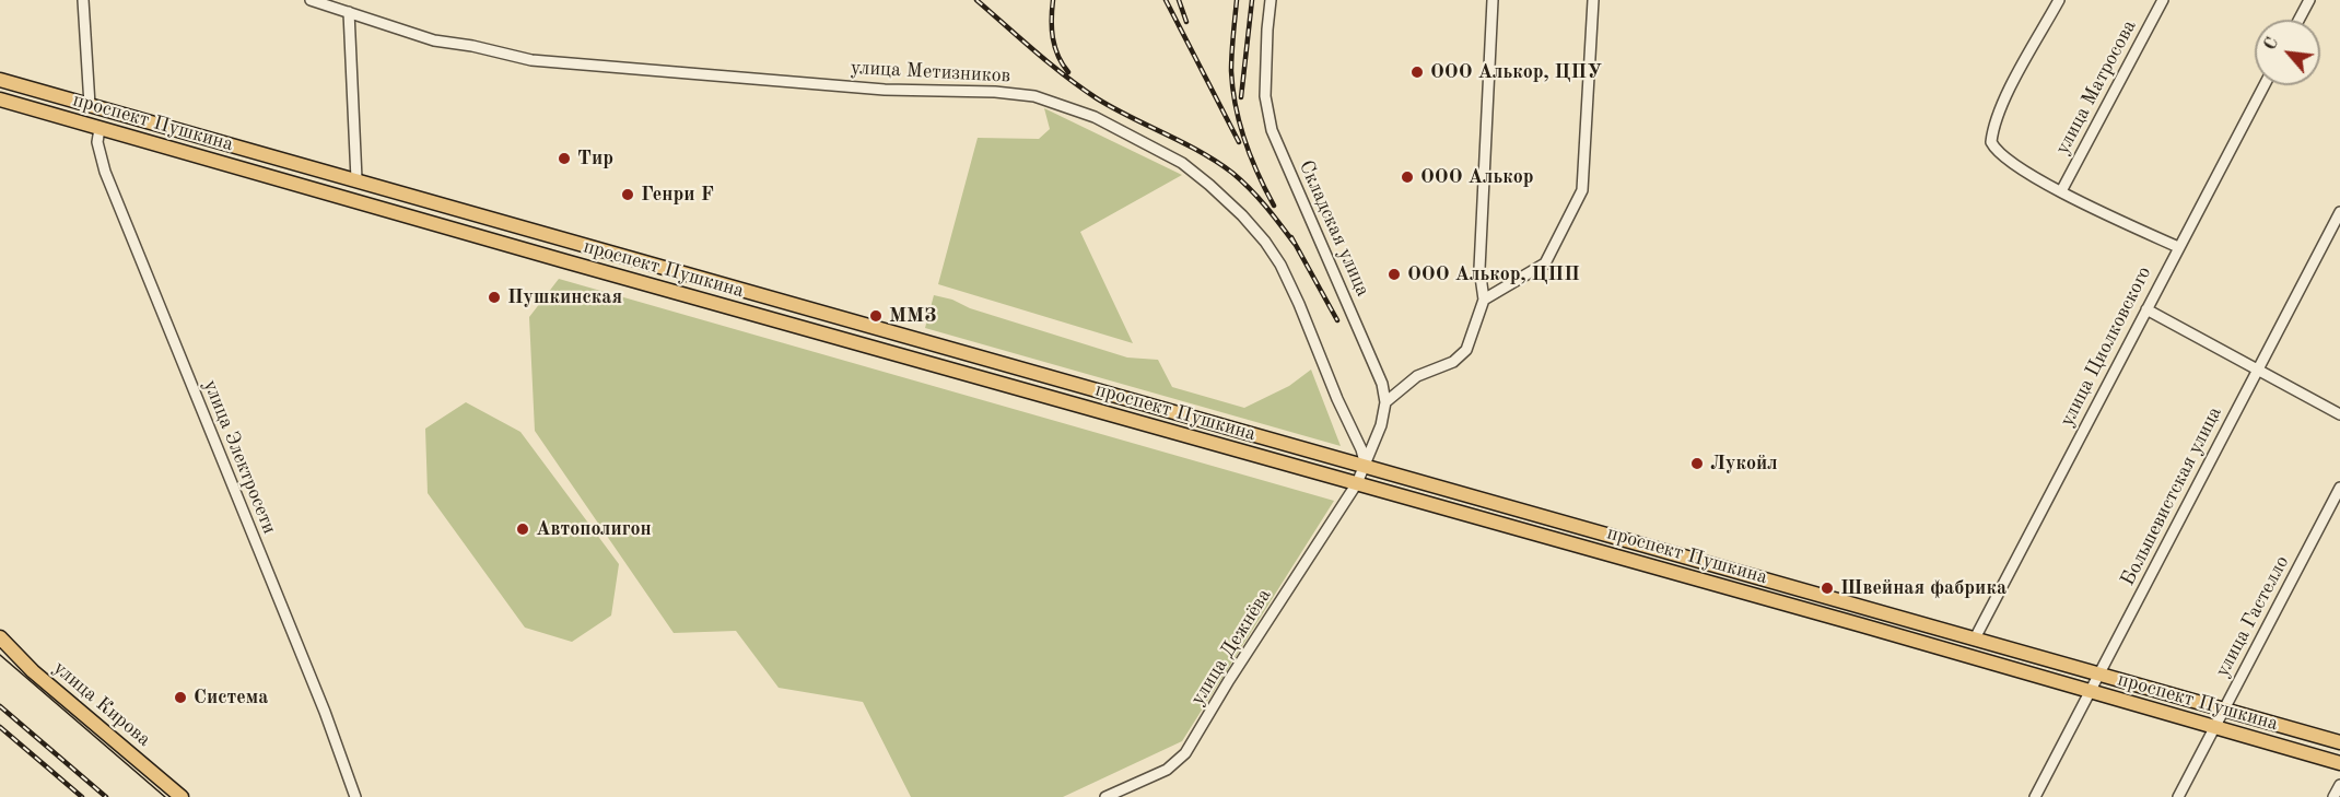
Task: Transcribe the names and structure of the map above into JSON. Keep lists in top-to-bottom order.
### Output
{
  "streets": {
    "main road": ["проспект Пушкина", "улица Кирова"],
    "street": [
      "улица Метизников",
      "улица Матросова",
      "Складская улица",
      "улица Циолковского",
      "улица Электросети",
      "Большевистская улица",
      "улица Гастелло",
      "улица Дежнёва"
    ]
  },
  "crossings": [
    ["улица Метизников", "проспект Пушкина"],
    ["улица Метизников", "Складская улица"],
    ["улица Метизников", "улица Дежнёва"],
    ["проспект Пушкина", "Складская улица"],
    ["проспект Пушкина", "улица Циолковского"],
    ["проспект Пушкина", "улица Электросети"],
    ["проспект Пушкина", "Большевистская улица"],
    ["проспект Пушкина", "улица Гастелло"],
    ["проспект Пушкина", "улица Дежнёва"],
    ["Складская улица", "улица Дежнёва"]
  ],
  "places": [
    "ООО Алькор, ЦПУ",
    "Тир",
    "ООО Алькор",
    "Генри F",
    "ООО Алькор, ЦПП",
    "Пушкинская",
    "ММЗ",
    "Лукойл",
    "Автополигон",
    "Швейная фабрика",
    "Система"
  ],
  "north": "top left"
}
